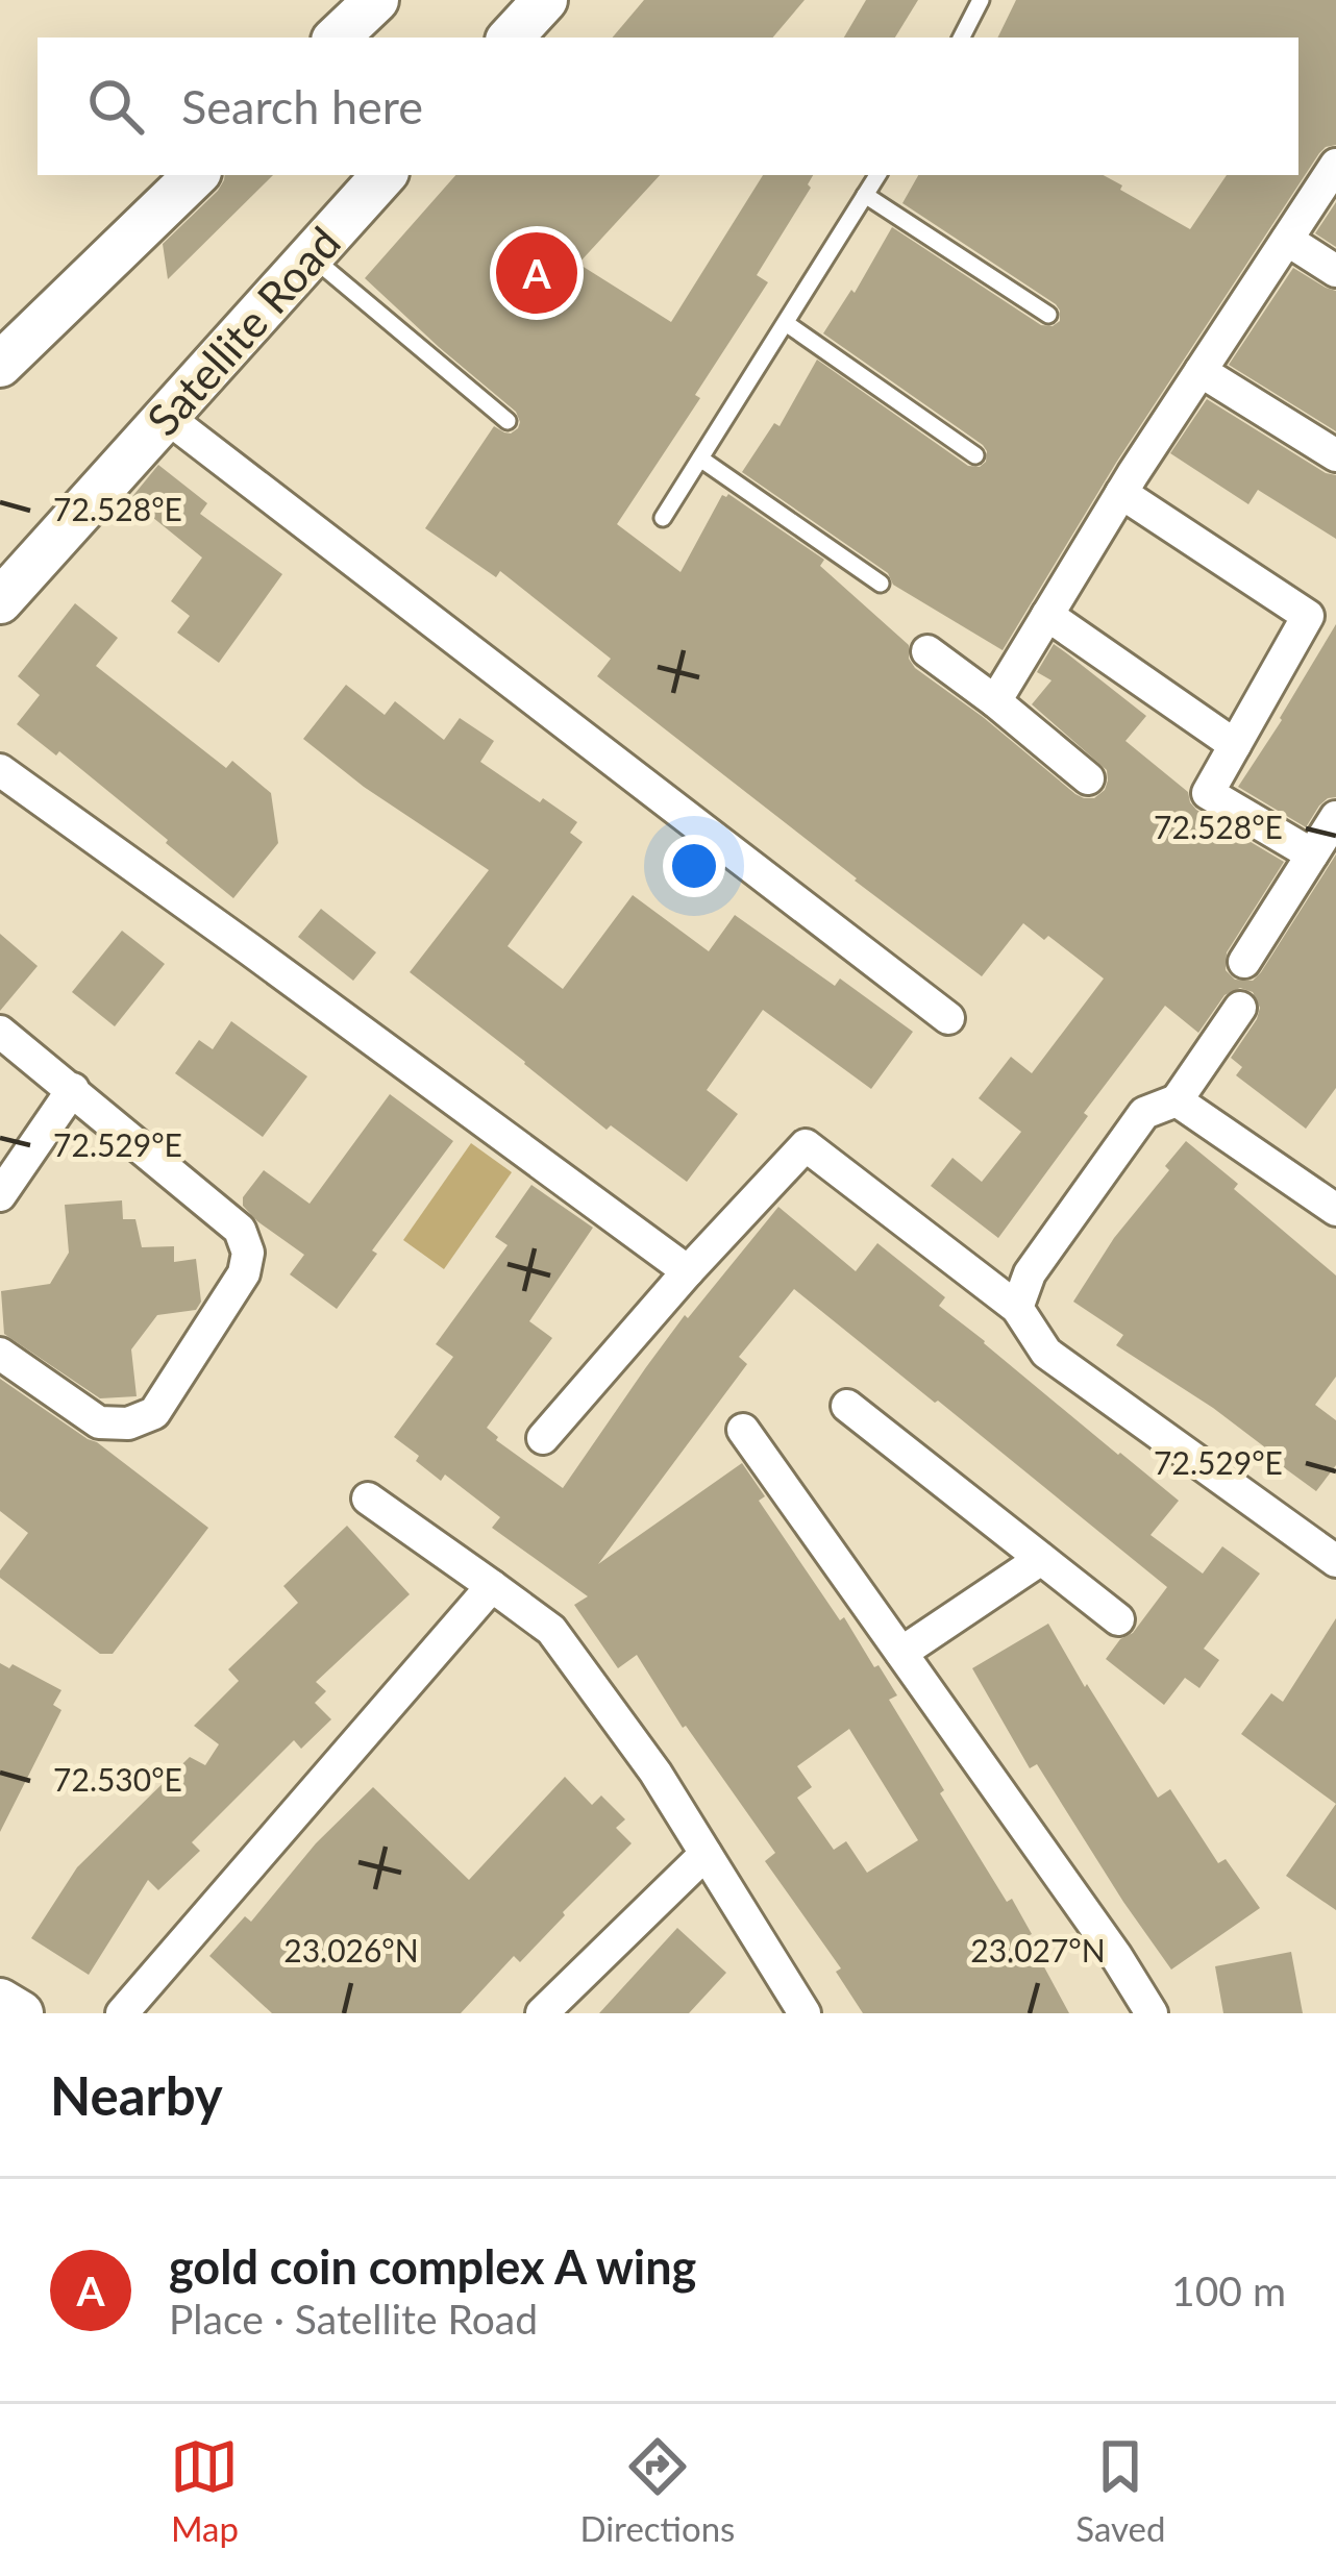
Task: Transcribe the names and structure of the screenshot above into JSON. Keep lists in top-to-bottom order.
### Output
{
  "streets": {
    "main road": ["Satellite Road"]
  },
  "page": {
    "search": "Search here",
    "pins": "A",
    "heading": "Nearby",
    "list": [
      {
        "mark": "A",
        "name": "gold coin complex A wing",
        "note": "Place · Satellite Road",
        "value": "100 m"
      }
    ],
    "nav": ["Map", "Directions", "Saved"]
  },
  "coordinates": [
    "72.528°E",
    "72.529°E",
    "72.530°E",
    "23.026°N",
    "23.027°N"
  ]
}
